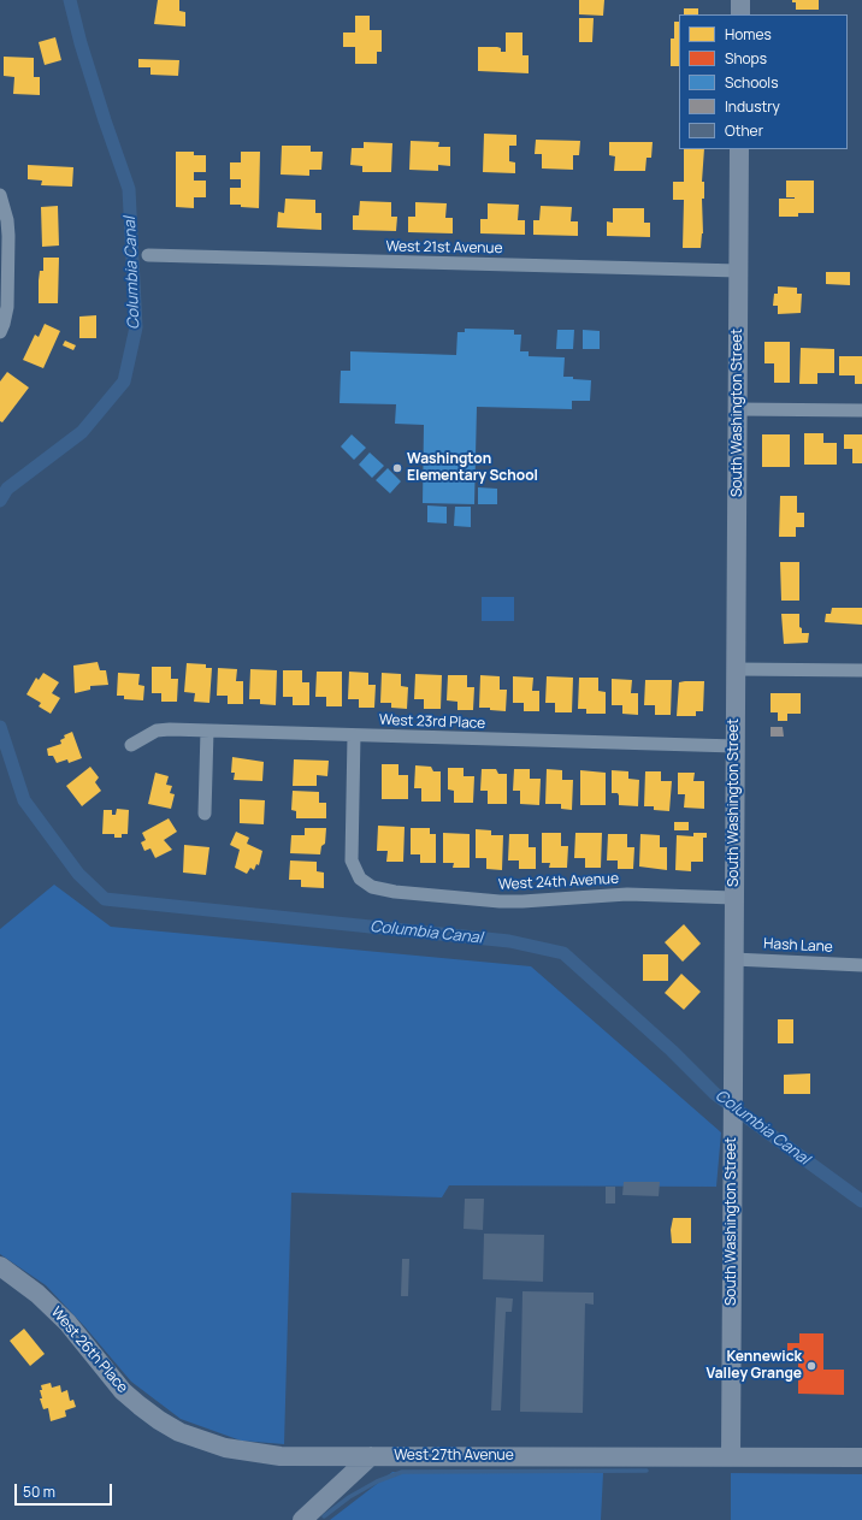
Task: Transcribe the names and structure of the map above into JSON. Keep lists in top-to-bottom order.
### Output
{
  "streets": {
    "main road": ["South Washington Street", "West 26th Place", "West 27th Avenue"],
    "street": [
      "West 21st Avenue",
      "West 23rd Place",
      "West 24th Avenue",
      "Hash Lane"
    ]
  },
  "crossings": [
    ["West 21st Avenue", "South Washington Street"],
    ["South Washington Street", "West 23rd Place"],
    ["South Washington Street", "West 24th Avenue"],
    ["South Washington Street", "Hash Lane"],
    ["South Washington Street", "West 27th Avenue"],
    ["West 23rd Place", "West 24th Avenue"],
    ["West 26th Place", "West 27th Avenue"]
  ],
  "water": ["Columbia Canal"],
  "places": ["Washington Elementary School", "Kennewick Valley Grange"],
  "legend": [
    "Homes",
    "Shops",
    "Schools",
    "Industry",
    "Other"
  ],
  "scale_bar": "50 m"
}
